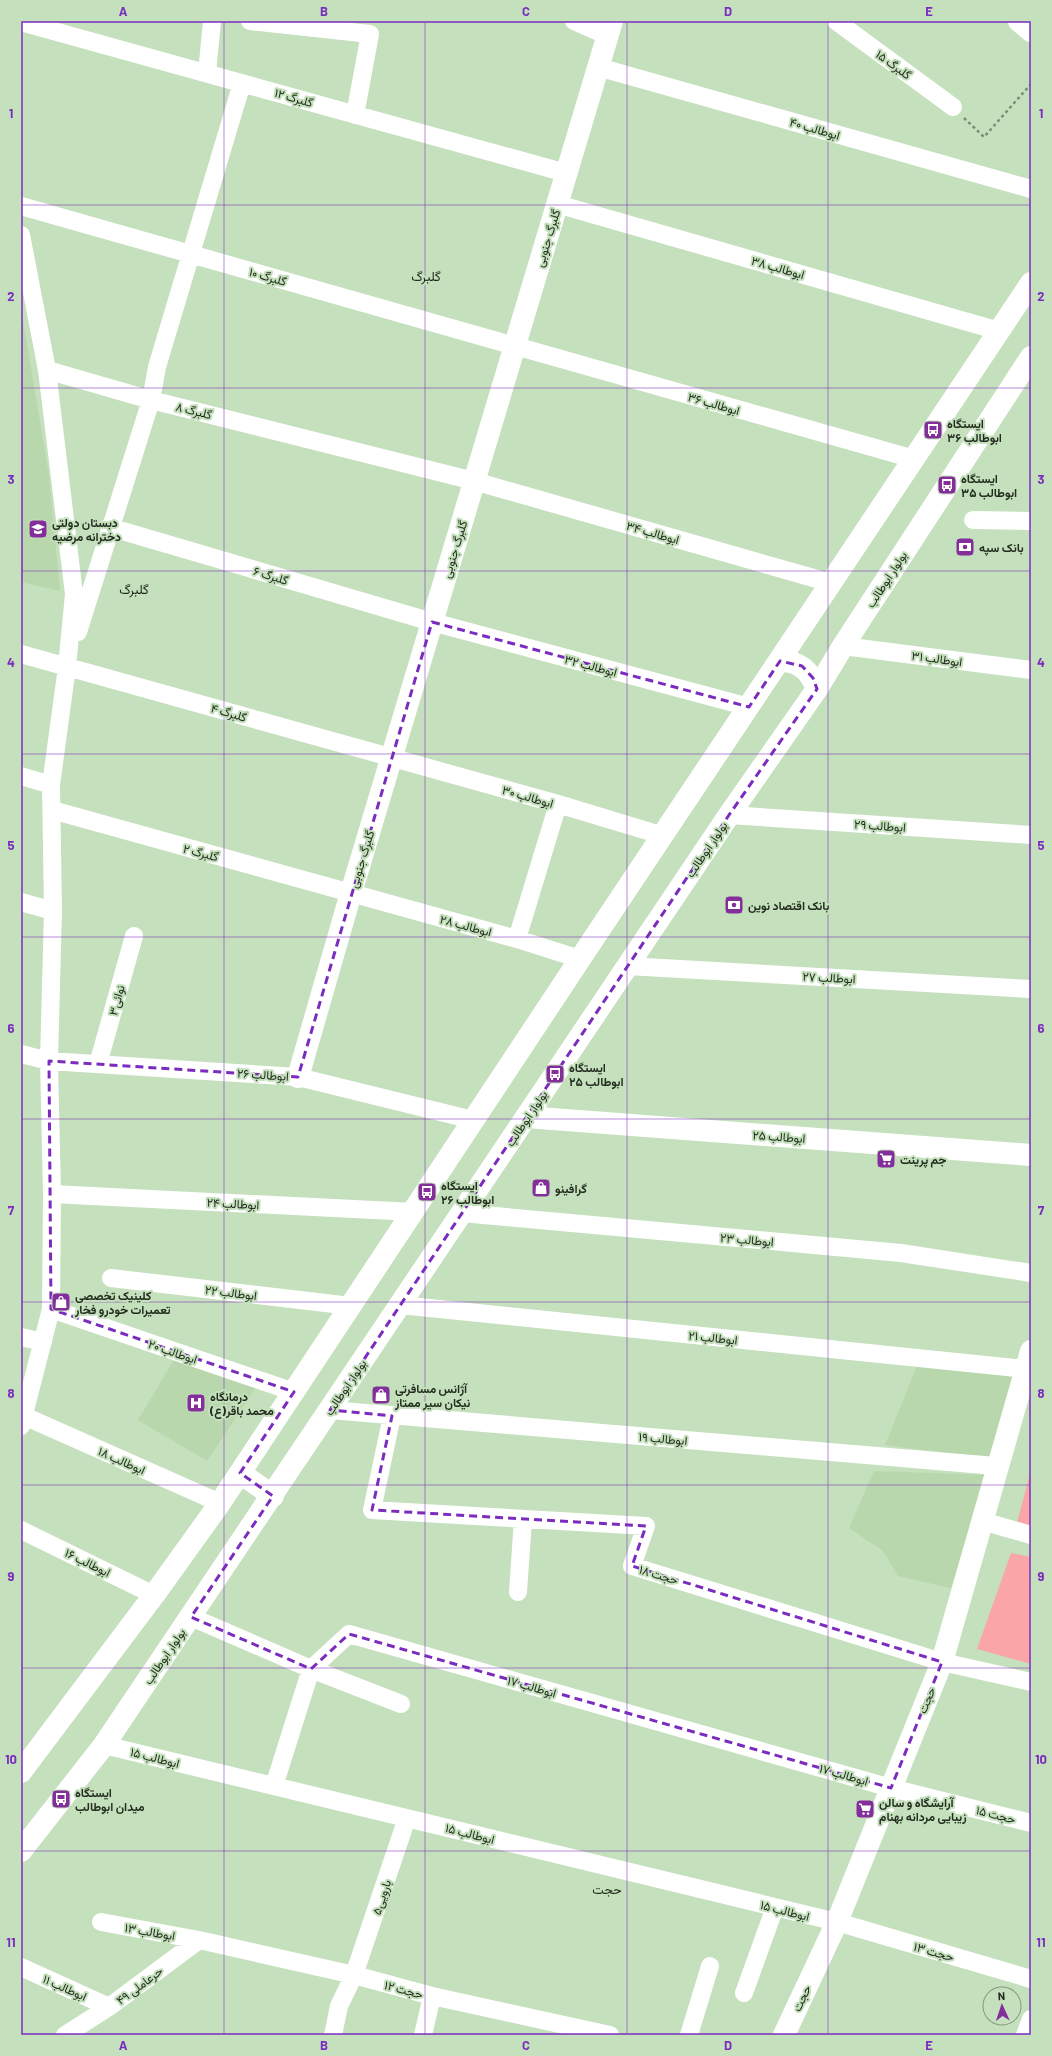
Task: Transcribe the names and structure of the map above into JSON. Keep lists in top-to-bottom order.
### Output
{
  "streets": {
    "main road": [
      "گلبرگ جنوبی",
      "بولوار ابوطالب",
      "ابوطالب ۲۵",
      "حجت"
    ],
    "street": [
      "گلبرگ ۱۵",
      "گلبرگ ۱۲",
      "ابوطالب ۴۰",
      "ابوطالب ۳۸",
      "گلبرگ ۱۰",
      "ابوطالب ۳۶",
      "گلبرگ ۸",
      "ابوطالب ۳۴",
      "گلبرگ ۶",
      "ابوطالب ۳۱",
      "ابوطالب ۳۲",
      "گلبرگ ۴",
      "ابوطالب ۳۰",
      "ابوطالب ۲۹",
      "گلبرگ ۲",
      "ابوطالب ۲۸",
      "ابوطالب ۲۷",
      "نوائی۳",
      "ابوطالب ۲۶",
      "ابوطالب ۲۴",
      "ابوطالب ۲۳",
      "ابوطالب ۲۲",
      "ابوطالب ۲۱",
      "ابوطالب ۲۰",
      "ابوطالب ۱۹",
      "ابوطالب ۱۸",
      "ابوطالب ۱۶",
      "حجت ۱۸",
      "ابوطالب ۱۷",
      "ابوطالب ۱۵",
      "حجت ۱۵",
      "بارویی۵",
      "ابوطالب ۱۳",
      "حجت ۱۳",
      "حرعاملی ۴۹",
      "ابوطالب ۱۱",
      "حجت ۱۲"
    ]
  },
  "crossings": [
    ["گلبرگ ۱۲", "گلبرگ جنوبی"],
    ["ابوطالب ۴۰", "گلبرگ جنوبی"],
    ["گلبرگ جنوبی", "ابوطالب ۳۸"],
    ["گلبرگ جنوبی", "گلبرگ ۱۰"],
    ["گلبرگ جنوبی", "ابوطالب ۳۶"],
    ["گلبرگ جنوبی", "گلبرگ ۸"],
    ["گلبرگ جنوبی", "ابوطالب ۳۴"],
    ["گلبرگ جنوبی", "گلبرگ ۶"],
    ["گلبرگ جنوبی", "ابوطالب ۳۲"],
    ["گلبرگ جنوبی", "گلبرگ ۴"],
    ["گلبرگ جنوبی", "ابوطالب ۳۰"],
    ["گلبرگ جنوبی", "گلبرگ ۲"],
    ["گلبرگ جنوبی", "ابوطالب ۲۸"],
    ["گلبرگ جنوبی", "ابوطالب ۲۶"],
    ["گلبرگ ۱۰", "ابوطالب ۳۶"],
    ["گلبرگ ۸", "ابوطالب ۳۴"],
    ["گلبرگ ۶", "ابوطالب ۳۲"],
    ["بولوار ابوطالب", "ابوطالب ۳۱"],
    ["بولوار ابوطالب", "ابوطالب ۲۹"],
    ["بولوار ابوطالب", "ابوطالب ۲۷"],
    ["بولوار ابوطالب", "ابوطالب ۲۵"],
    ["بولوار ابوطالب", "ابوطالب ۲۳"],
    ["بولوار ابوطالب", "ابوطالب ۲۱"],
    ["بولوار ابوطالب", "ابوطالب ۱۹"],
    ["بولوار ابوطالب", "ابوطالب ۱۵"],
    ["گلبرگ ۴", "ابوطالب ۳۰"],
    ["گلبرگ ۲", "ابوطالب ۲۸"],
    ["نوائی۳", "ابوطالب ۲۶"],
    ["ابوطالب ۲۱", "حجت"],
    ["ابوطالب ۱۹", "حجت ۱۸"],
    ["ابوطالب ۱۹", "حجت"],
    ["حجت ۱۸", "حجت"],
    ["ابوطالب ۱۷", "حجت"],
    ["ابوطالب ۱۷", "حجت ۱۵"],
    ["حجت", "ابوطالب ۱۵"],
    ["حجت", "حجت ۱۵"],
    ["حجت", "حجت ۱۳"],
    ["ابوطالب ۱۵", "بارویی۵"],
    ["ابوطالب ۱۵", "حجت ۱۳"],
    ["بارویی۵", "حجت ۱۲"],
    ["ابوطالب ۱۳", "حرعاملی ۴۹"],
    ["ابوطالب ۱۳", "حجت ۱۲"],
    ["حرعاملی ۴۹", "ابوطالب ۱۱"],
    ["حرعاملی ۴۹", "حجت ۱۲"]
  ],
  "districts": ["گلبرگ", "گلبرگ", "حجت"],
  "places": {
    "bus stop": [
      "ایستگاه ابوطالب ۳۶",
      "ایستگاه ابوطالب ۳۵",
      "ایستگاه ابوطالب ۲۵",
      "ایستگاه ابوطالب ۲۶",
      "ایستگاه میدان ابوطالب"
    ],
    "school or university": ["دبستان دولتی دخترانه مرضیه"],
    "bank": ["بانک سپه", "بانک اقتصاد نوین"],
    "supermarket": ["جم پرینت", "آرایشگاه و سالن زیبایی مردانه بهنام"],
    "shop": ["گرافینو", "کلینیک تخصصی تعمیرات خودرو فخار", "آژانس مسافرتی نیکان سیر ممتاز"],
    "hospital": ["درمانگاه محمد باقر(ع)"]
  },
  "north": "top",
  "grid": {
    "columns": [
      "A",
      "B",
      "C",
      "D",
      "E"
    ],
    "rows": [
      "1",
      "2",
      "3",
      "4",
      "5",
      "6",
      "7",
      "8",
      "9",
      "10",
      "11"
    ]
  }
}
